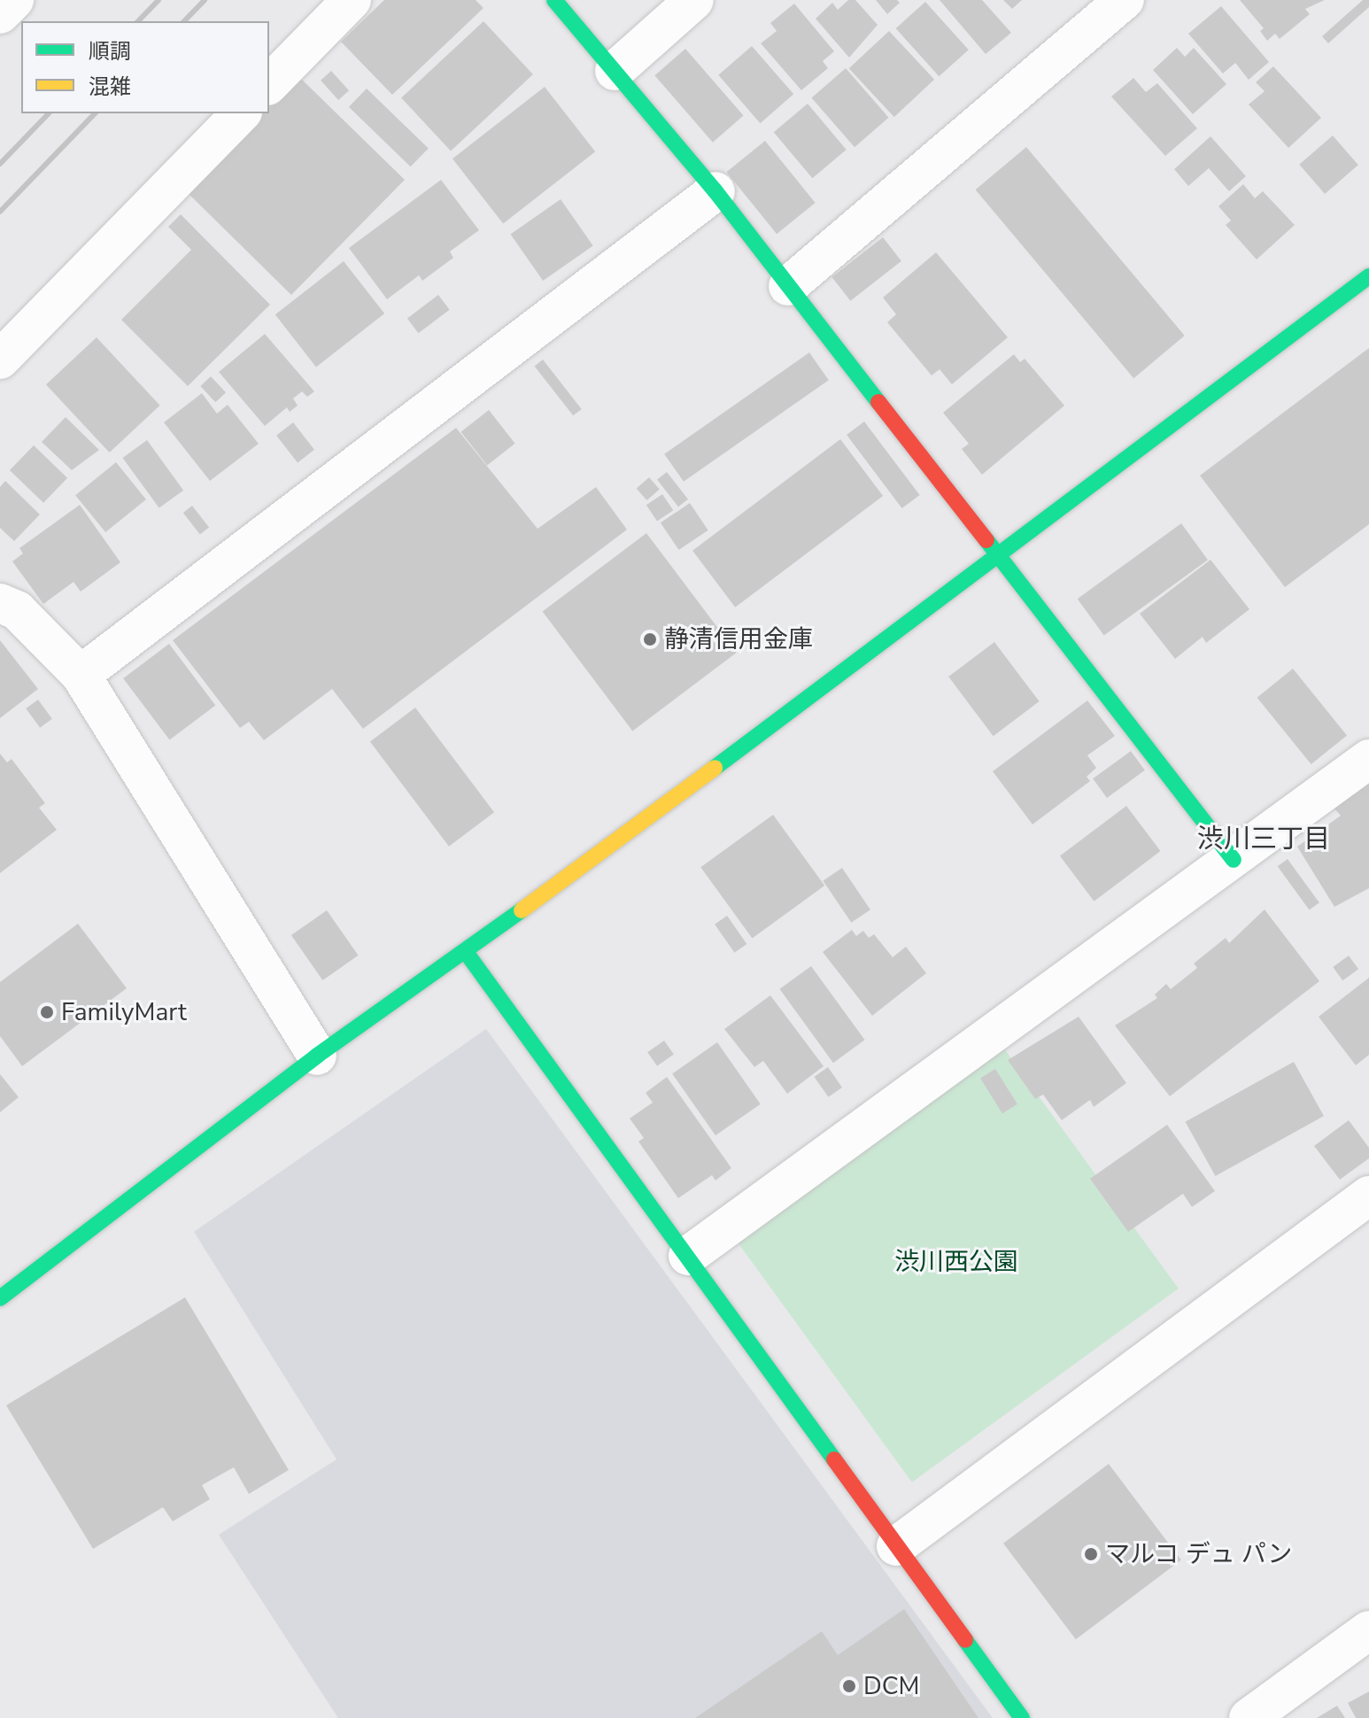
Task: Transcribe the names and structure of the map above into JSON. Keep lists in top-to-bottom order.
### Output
{
  "districts": ["渋川三丁目"],
  "parks": ["渋川西公園"],
  "places": [
    "静清信用金庫",
    "FamilyMart",
    "マルコ デュ パン",
    "DCM"
  ],
  "legend": ["順調", "混雑"]
}
